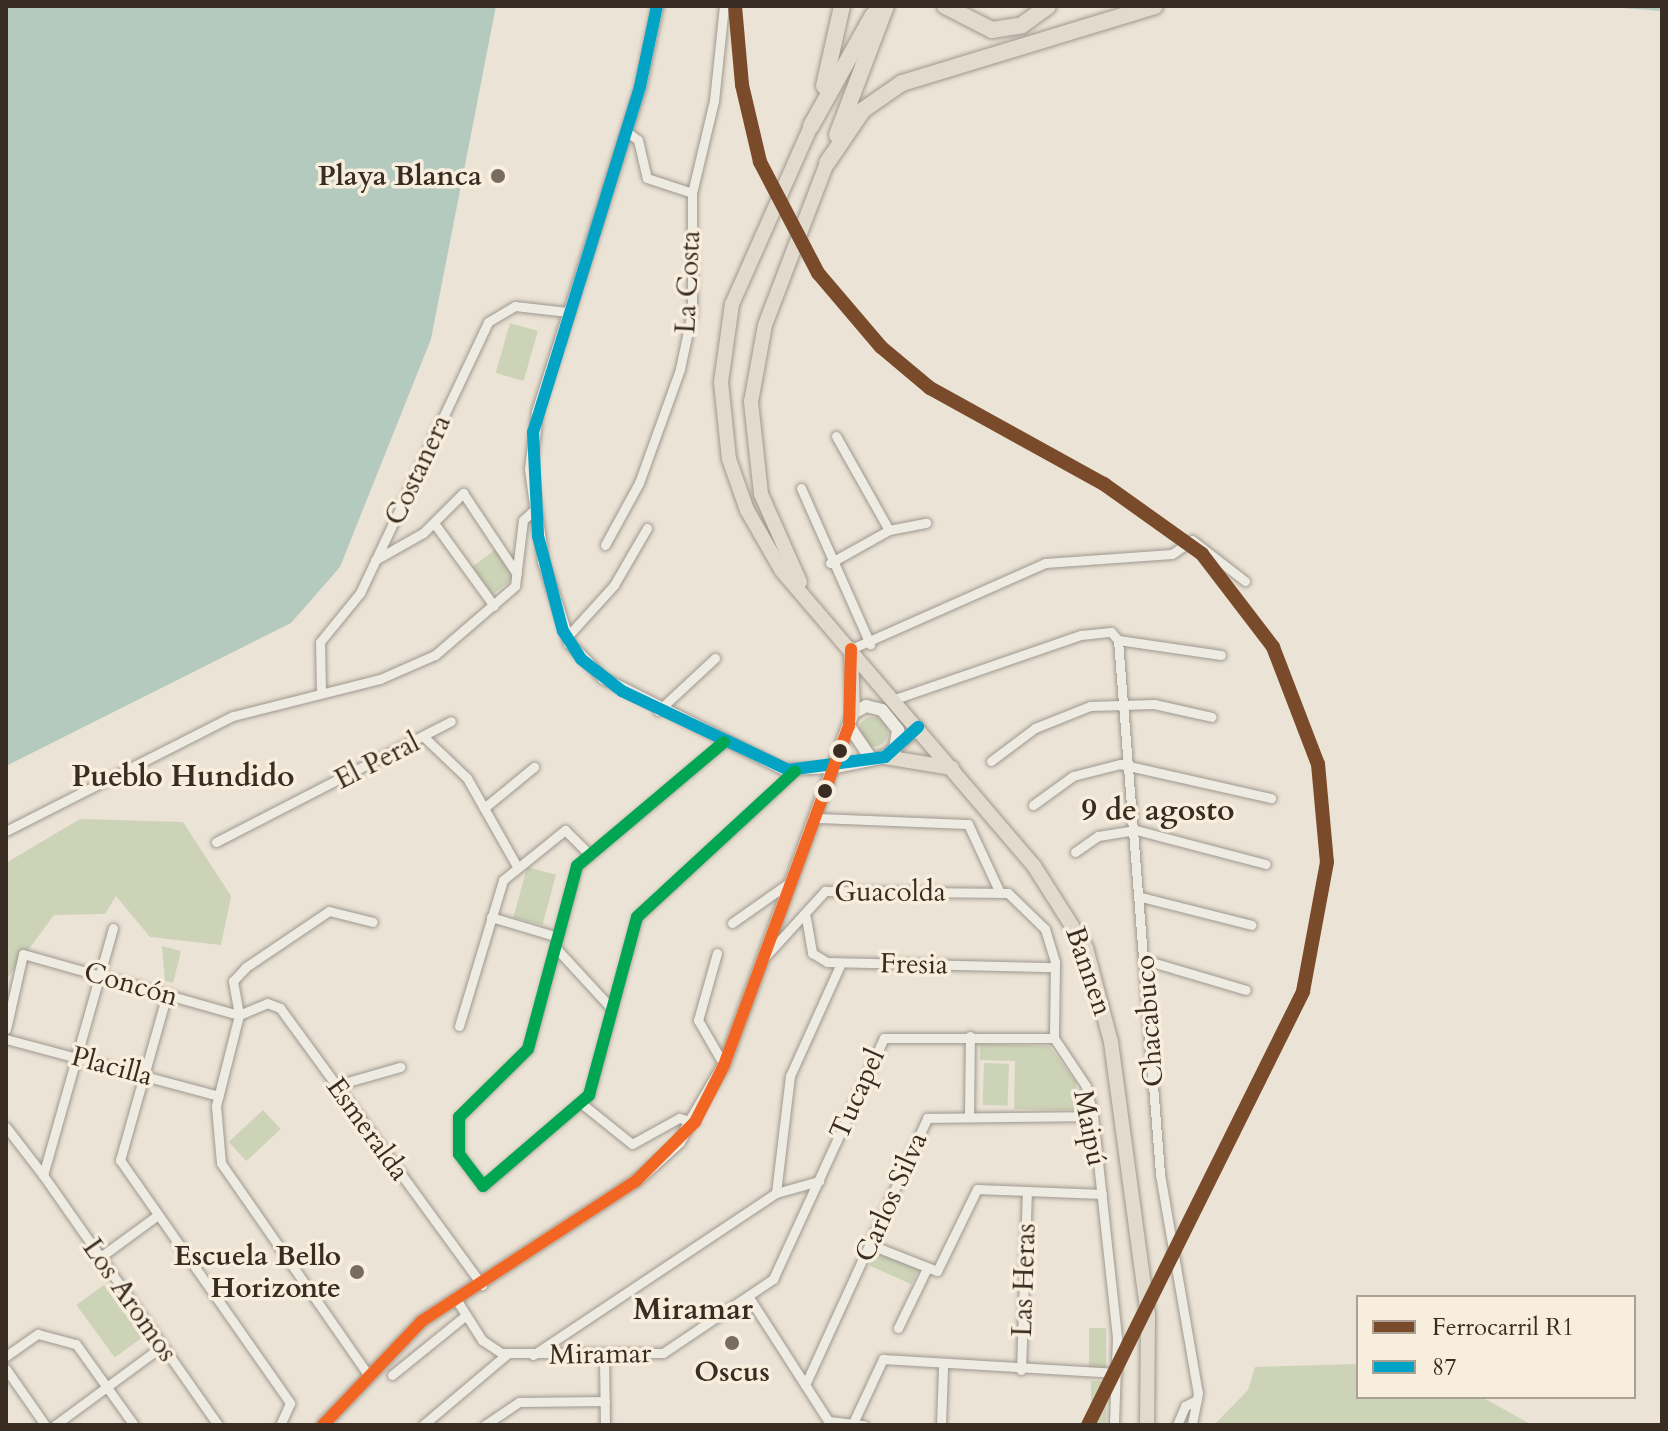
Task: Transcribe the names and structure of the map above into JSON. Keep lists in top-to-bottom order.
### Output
{
  "streets": {
    "main road": ["Bannen"],
    "street": [
      "La Costa",
      "Costanera",
      "El Peral",
      "Guacolda",
      "Fresia",
      "Concón",
      "Chacabuco",
      "Placilla",
      "Tucapel",
      "Maipú",
      "Esmeralda",
      "Carlos Silva",
      "Las Heras",
      "Los Aromos",
      "Miramar"
    ]
  },
  "crossings": [
    ["Guacolda", "Fresia"],
    ["Concón", "Esmeralda"],
    ["Tucapel", "Maipú"],
    ["Tucapel", "Miramar"],
    ["Maipú", "Carlos Silva"]
  ],
  "districts": ["Pueblo Hundido", "9 de agosto", "Miramar"],
  "places": ["Playa Blanca", "Escuela Bello Horizonte", "Oscus"],
  "lines": ["rail line R1", "transit line 87"],
  "legend": ["Ferrocarril R1", "87"]
}
